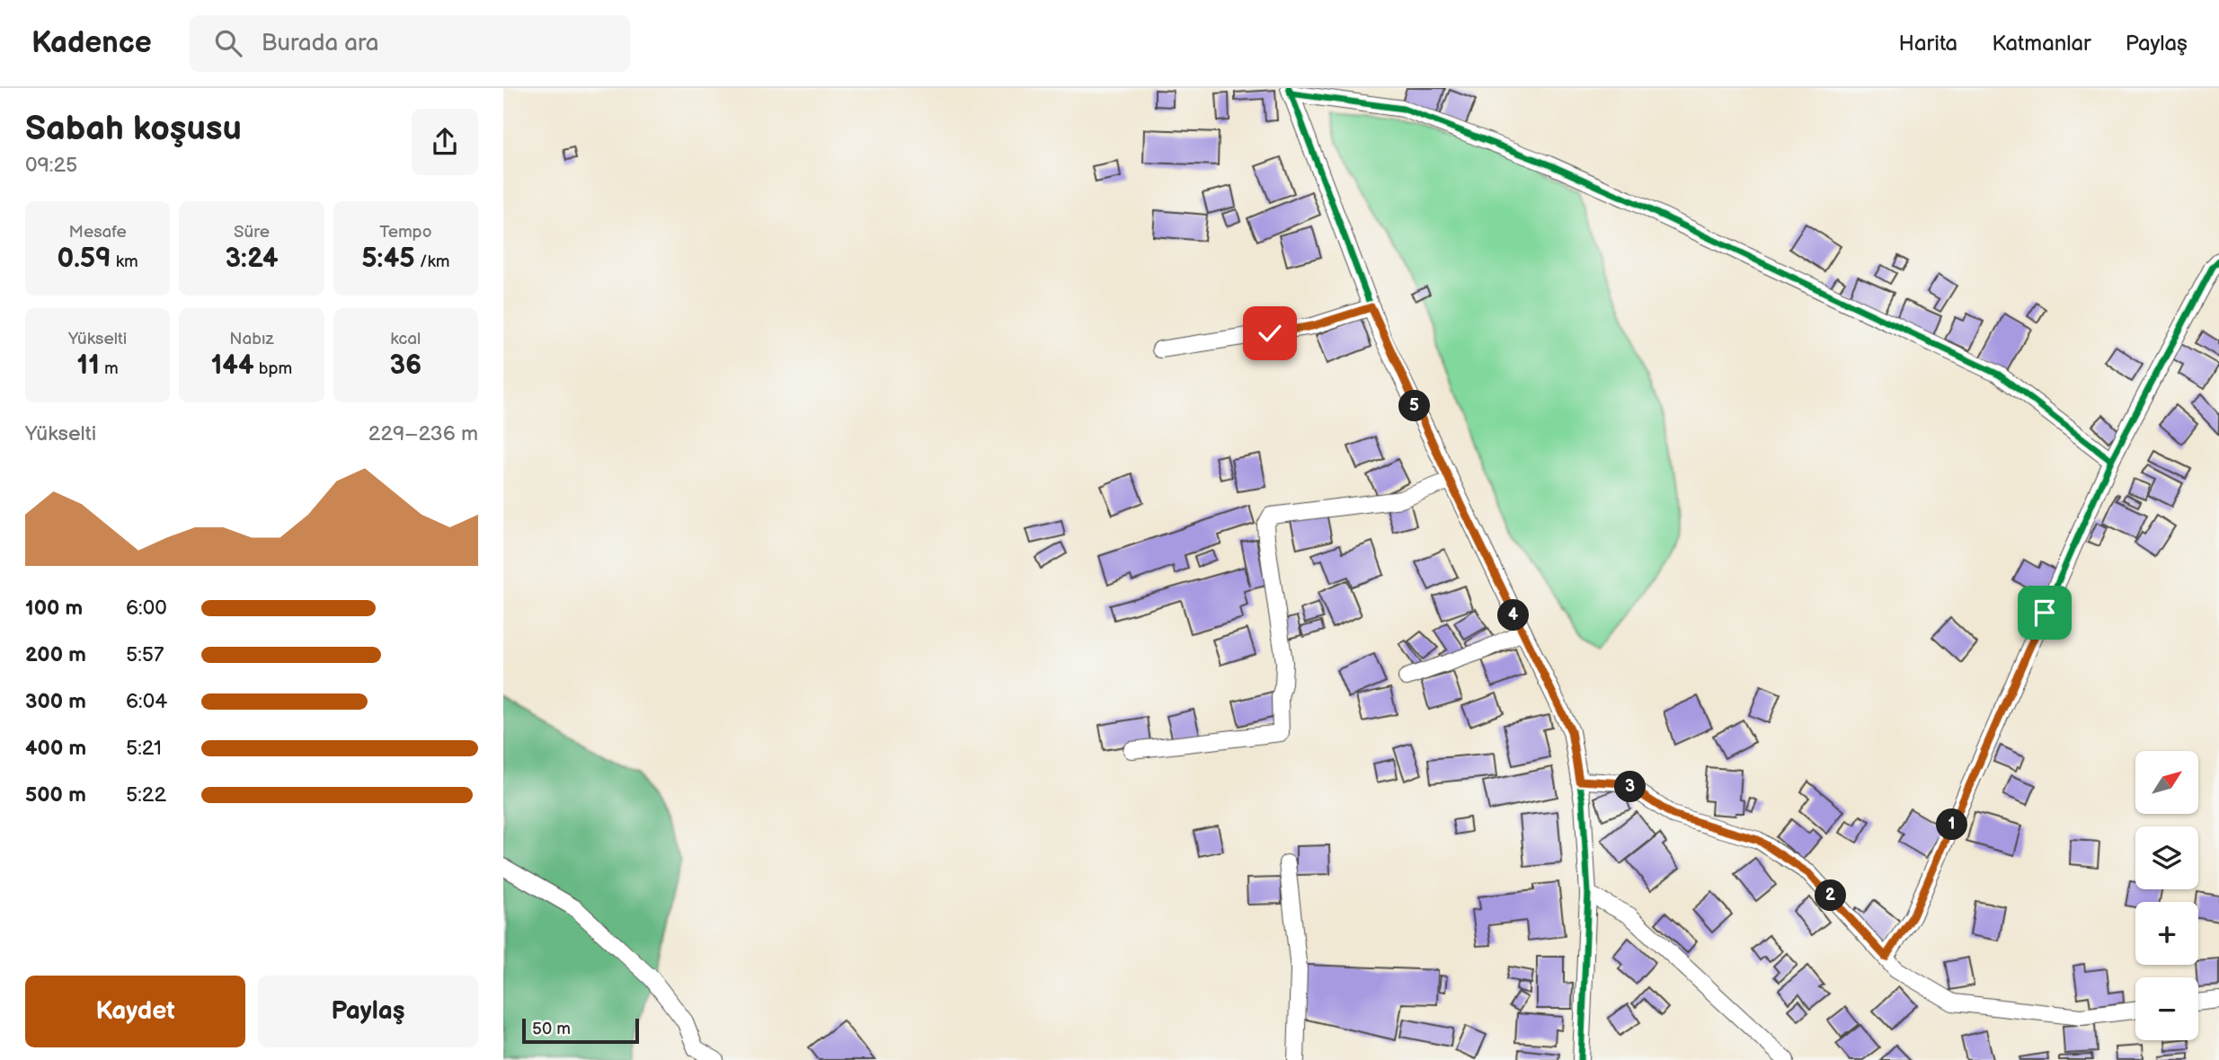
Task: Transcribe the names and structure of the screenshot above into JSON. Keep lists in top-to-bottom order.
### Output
{
  "scale_bar": "50 m",
  "north": "top right",
  "page": {
    "header": "Kadence",
    "search": "Burada ara",
    "nav": ["Harita", "Katmanlar", "Paylaş"],
    "heading": ["Sabah koşusu", "09:25"],
    "stats": [
      ["Mesafe", "0.59 km"],
      ["Süre", "3:24"],
      ["Tempo", "5:45 /km"],
      ["Yükselti", "11 m"],
      ["Nabız", "144 bpm"],
      ["kcal", "36"]
    ],
    "pins": [
      "5",
      "4",
      "3",
      "1",
      "2"
    ],
    "chart": ["Yükselti", "229–236 m"],
    "list": [
      {
        "name": "100 m",
        "note": "6:00"
      },
      {
        "name": "200 m",
        "note": "5:57"
      },
      {
        "name": "300 m",
        "note": "6:04"
      },
      {
        "name": "400 m",
        "note": "5:21"
      },
      {
        "name": "500 m",
        "note": "5:22"
      }
    ],
    "map_buttons": ["+", "−"],
    "buttons": ["Kaydet", "Paylaş"],
    "scale": "50 m"
  }
}
